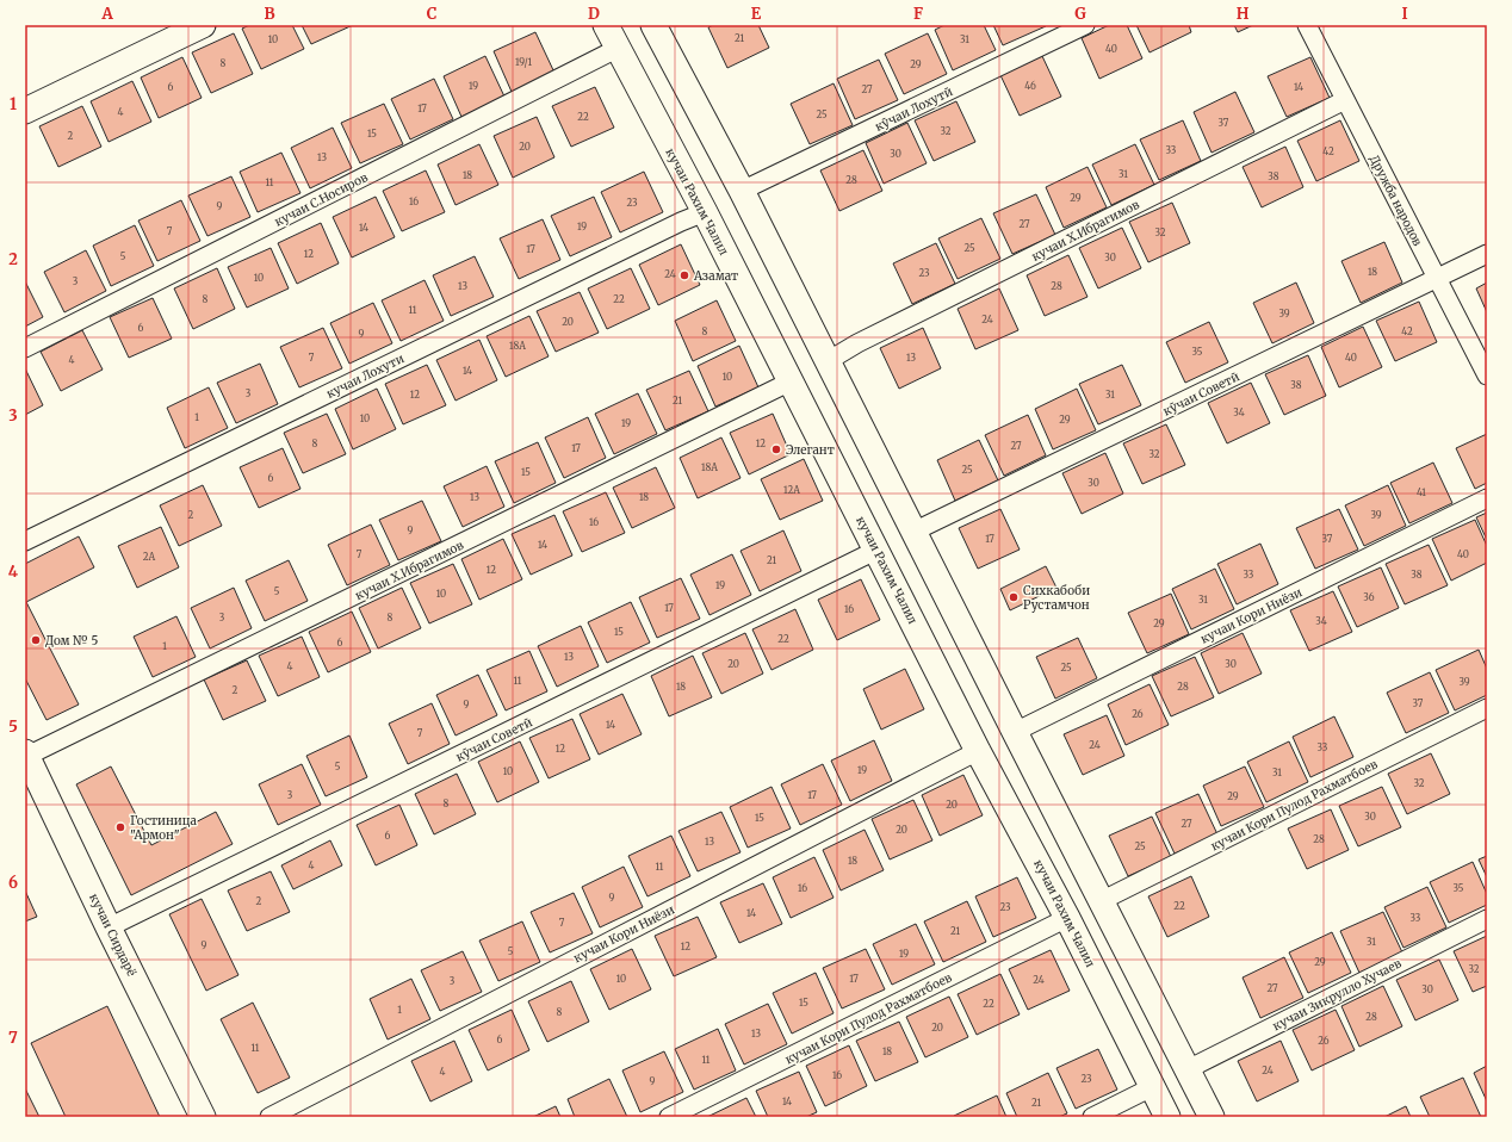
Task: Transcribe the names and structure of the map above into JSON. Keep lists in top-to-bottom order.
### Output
{
  "streets": {
    "main road": ["кучаи Рахим Чалил", "кучаи Сирдарё"],
    "street": [
      "кӯчаи Лохутӣ",
      "кучаи С.Носиров",
      "Дружба народов",
      "кучаи Х.Ибрагимов",
      "кучаи Лохути",
      "кӯчаи Советӣ",
      "кучаи Кори Ниёзи",
      "кучаи Кори Пулод Рахматбоев",
      "кучаи Зикрулло Хучаев"
    ]
  },
  "crossings": [
    ["кучаи С.Носиров", "кучаи Рахим Чалил"],
    ["Дружба народов", "кучаи Х.Ибрагимов"],
    ["Дружба народов", "кӯчаи Советӣ"],
    ["кучаи Рахим Чалил", "кучаи Х.Ибрагимов"],
    ["кучаи Рахим Чалил", "кучаи Лохути"],
    ["кучаи Рахим Чалил", "кӯчаи Советӣ"],
    ["кучаи Рахим Чалил", "кучаи Кори Ниёзи"],
    ["кучаи Рахим Чалил", "кучаи Кори Пулод Рахматбоев"],
    ["кучаи Х.Ибрагимов", "кучаи Сирдарё"],
    ["кӯчаи Советӣ", "кучаи Сирдарё"]
  ],
  "places": [
    "Азамат",
    "Элегант",
    "Сихкабоби Рустамчон",
    "Дом № 5",
    "Гостиница \"Армон\""
  ],
  "house_numbers": [
    "21",
    "10",
    "31",
    "40",
    "19/1",
    "8",
    "29",
    "19",
    "46",
    "6",
    "14",
    "27",
    "17",
    "4",
    "25",
    "22",
    "37",
    "32",
    "15",
    "2",
    "20",
    "33",
    "42",
    "30",
    "13",
    "31",
    "18",
    "38",
    "28",
    "11",
    "29",
    "16",
    "23",
    "9",
    "27",
    "19",
    "14",
    "7",
    "32",
    "25",
    "17",
    "12",
    "5",
    "30",
    "18",
    "23",
    "24",
    "10",
    "3",
    "13",
    "28",
    "8",
    "22",
    "11",
    "39",
    "24",
    "20",
    "6",
    "8",
    "42",
    "9",
    "18А",
    "35",
    "7",
    "13",
    "40",
    "4",
    "14",
    "10",
    "38",
    "3",
    "12",
    "31",
    "21",
    "34",
    "1",
    "10",
    "29",
    "19",
    "8",
    "12",
    "27",
    "17",
    "32",
    "18А",
    "25",
    "15",
    "6",
    "30",
    "12А",
    "41",
    "13",
    "18",
    "2",
    "39",
    "16",
    "9",
    "17",
    "37",
    "14",
    "7",
    "40",
    "2А",
    "21",
    "12",
    "33",
    "38",
    "19",
    "5",
    "10",
    "36",
    "31",
    "17",
    "16",
    "3",
    "8",
    "34",
    "29",
    "15",
    "22",
    "6",
    "1",
    "13",
    "20",
    "30",
    "4",
    "25",
    "11",
    "39",
    "18",
    "28",
    "2",
    "37",
    "9",
    "26",
    "14",
    "7",
    "24",
    "33",
    "12",
    "5",
    "19",
    "10",
    "31",
    "32",
    "3",
    "17",
    "29",
    "8",
    "20",
    "30",
    "15",
    "27",
    "20",
    "6",
    "28",
    "13",
    "25",
    "18",
    "4",
    "11",
    "16",
    "35",
    "9",
    "2",
    "22",
    "23",
    "14",
    "33",
    "7",
    "21",
    "31",
    "9",
    "12",
    "5",
    "19",
    "29",
    "32",
    "10",
    "17",
    "24",
    "3",
    "27",
    "30",
    "15",
    "22",
    "1",
    "8",
    "28",
    "20",
    "13",
    "6",
    "26",
    "11",
    "18",
    "11",
    "24",
    "4",
    "16",
    "23",
    "9",
    "14",
    "21"
  ],
  "grid": {
    "columns": [
      "A",
      "B",
      "C",
      "D",
      "E",
      "F",
      "G",
      "H",
      "I"
    ],
    "rows": [
      "1",
      "2",
      "3",
      "4",
      "5",
      "6",
      "7"
    ]
  }
}
